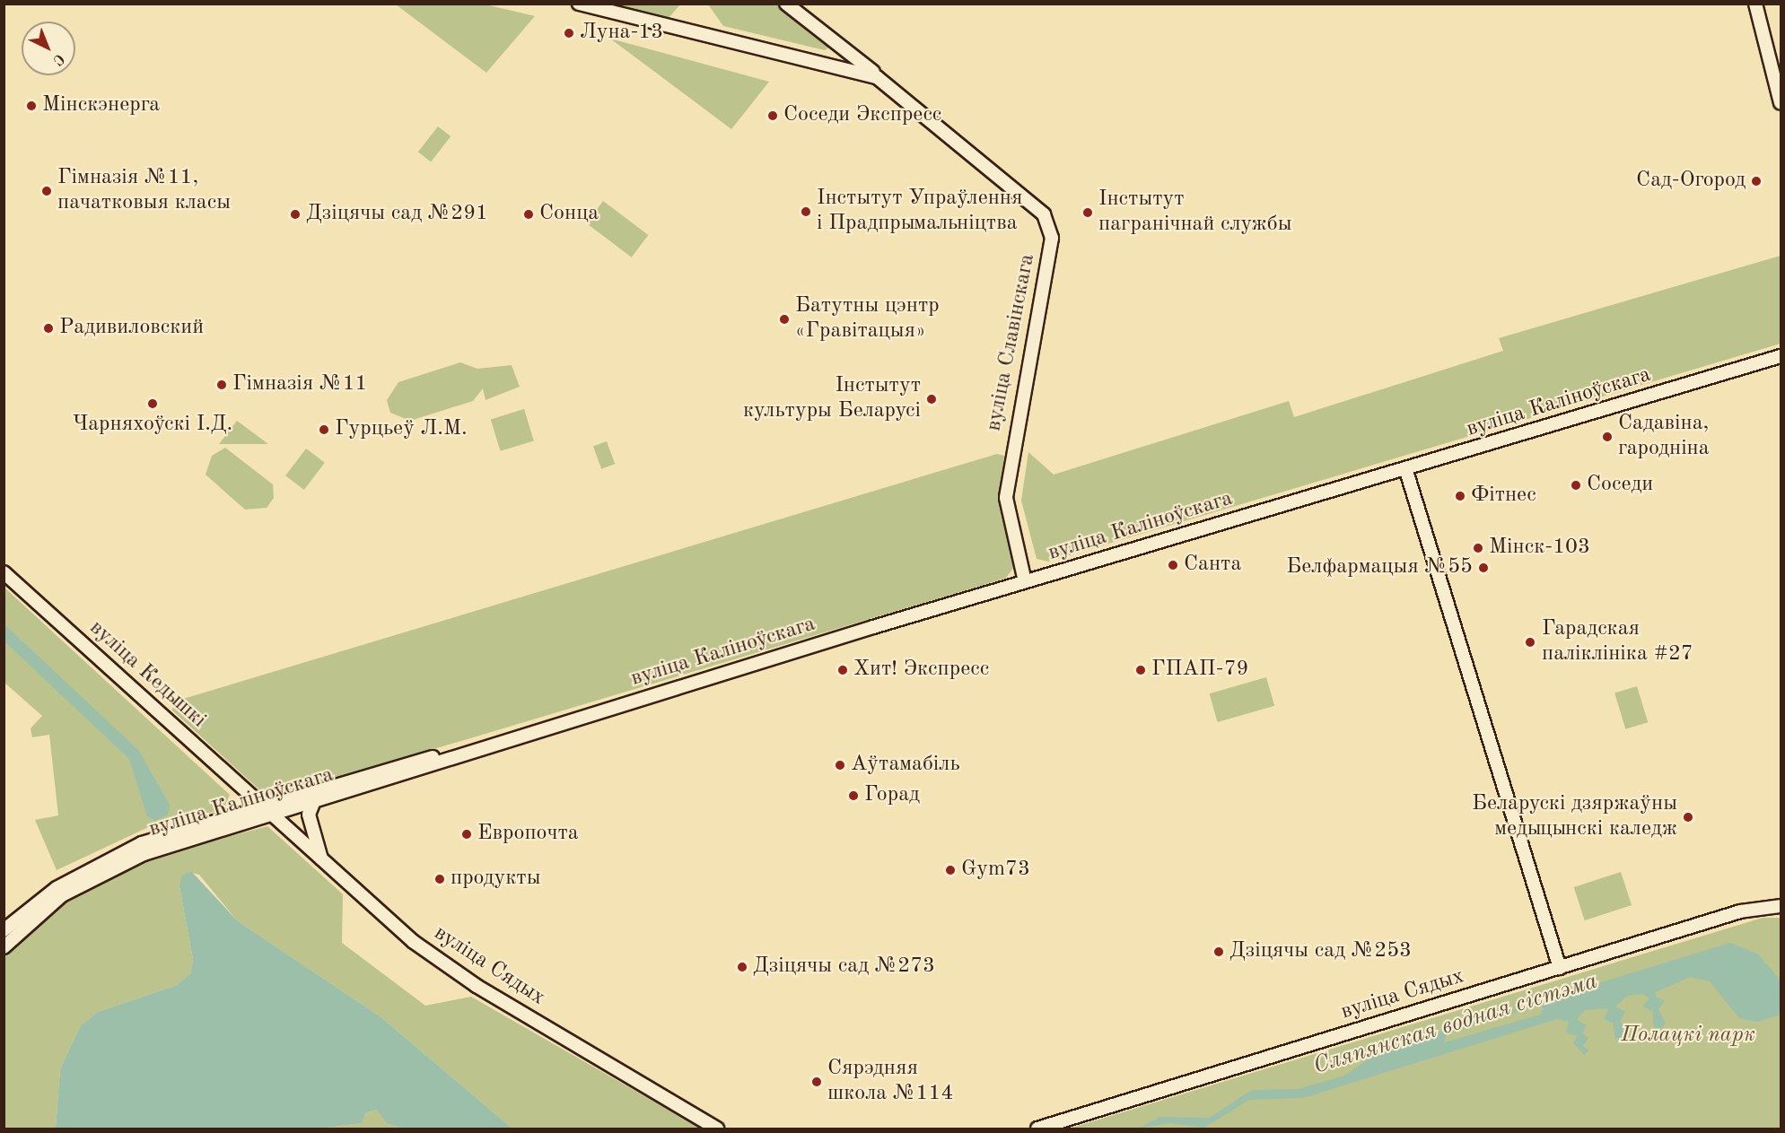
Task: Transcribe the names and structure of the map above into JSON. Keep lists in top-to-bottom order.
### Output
{
  "streets": {
    "main road": [
      "вуліца Славінскага",
      "вуліца Каліноўскага",
      "вуліца Кедышкі",
      "вуліца Сядых"
    ]
  },
  "crossings": [
    ["вуліца Славінскага", "вуліца Каліноўскага"],
    ["вуліца Каліноўскага", "вуліца Кедышкі"],
    ["вуліца Каліноўскага", "вуліца Сядых"],
    ["вуліца Кедышкі", "вуліца Сядых"]
  ],
  "water": ["Сляпянская водная сістэма"],
  "parks": ["Полацкі парк"],
  "places": [
    "Луна-13",
    "Мінскэнерга",
    "Соседи Экспресс",
    "Сад-Огород",
    "Гімназія №11, пачатковыя класы",
    "Інстытут Упраўлення і Прадпрымальніцтва",
    "Інстытут пагранічнай службы",
    "Дзіцячы сад №291",
    "Сонца",
    "Батутны цэнтр «Гравітацыя»",
    "Радивиловский",
    "Гімназія №11",
    "Інстытут культуры Беларусі",
    "Чарняхоўскі І.Д.",
    "Гурцьеў Л.М.",
    "Садавіна, гародніна",
    "Соседи",
    "Фітнес",
    "Мінск-103",
    "Санта",
    "Белфармацыя №55",
    "Гарадская паліклініка #27",
    "Хит! Экспресс",
    "ГПАП-79",
    "Аўтамабіль",
    "Горад",
    "Беларускі дзяржаўны медыцынскі каледж",
    "Европочта",
    "Gym73",
    "продукты",
    "Дзіцячы сад №253",
    "Дзіцячы сад №273",
    "Сярэдняя школа №114"
  ],
  "north": "bottom right"
}
